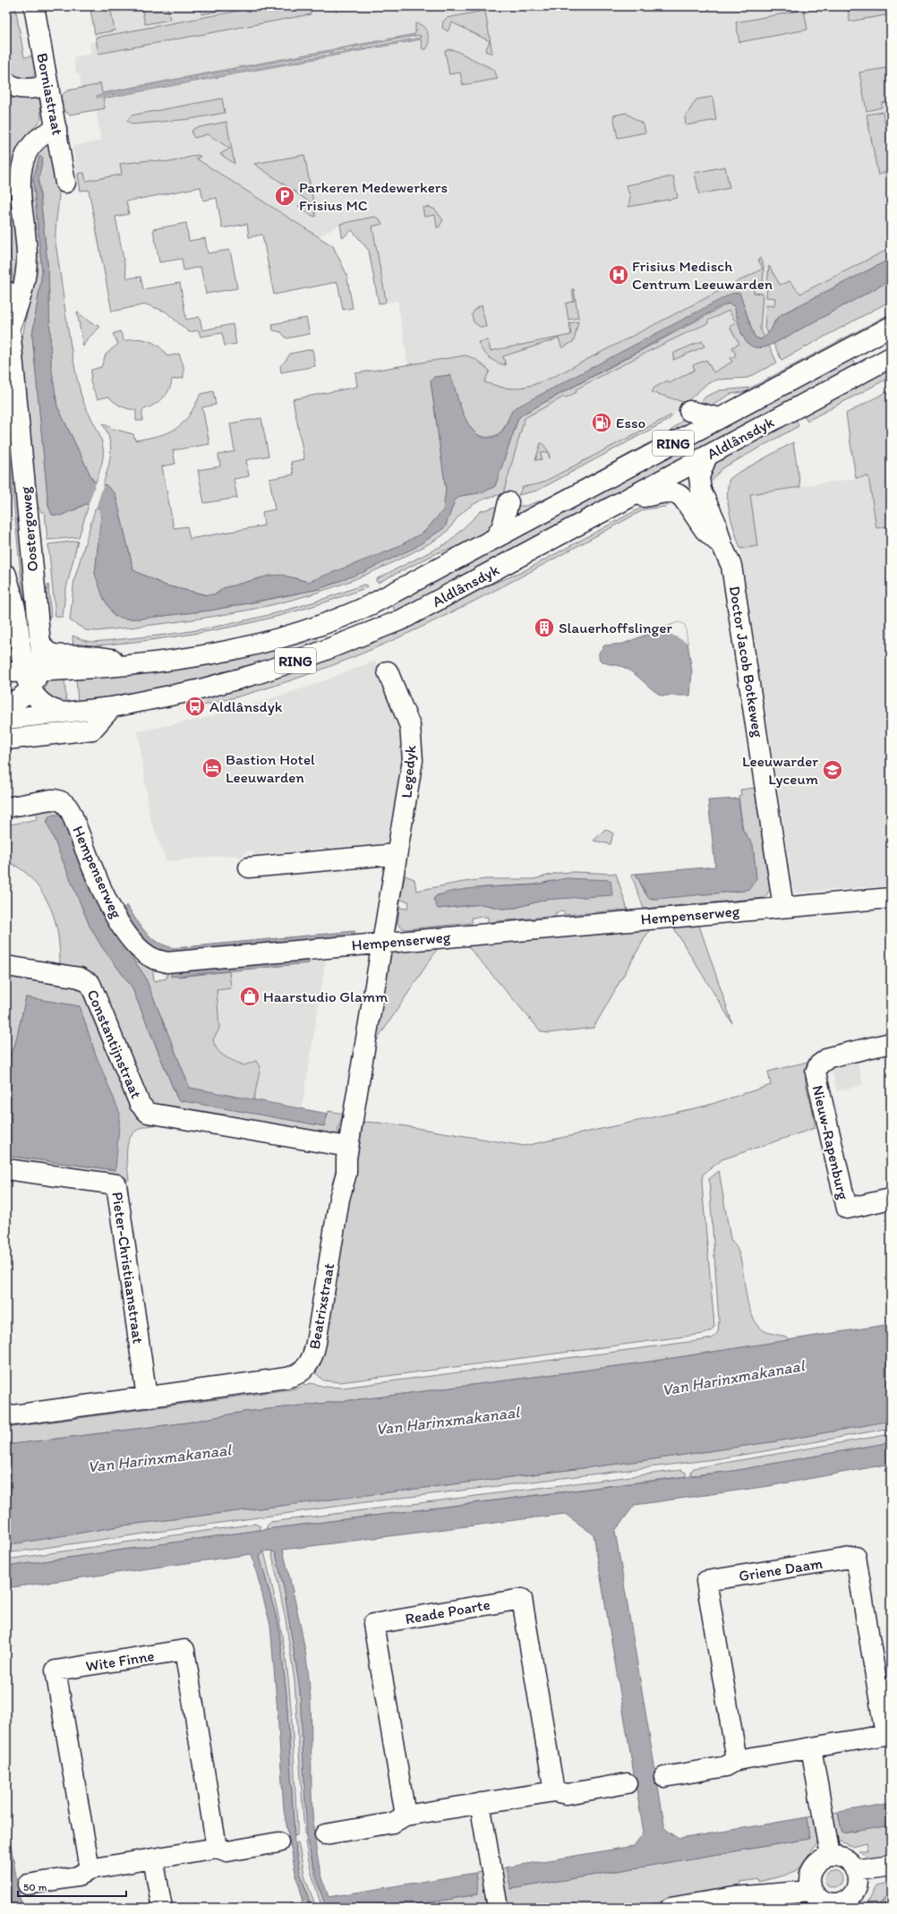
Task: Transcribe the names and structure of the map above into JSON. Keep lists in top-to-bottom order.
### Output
{
  "streets": {
    "street": [
      "Borniastraat",
      "Aldlânsdyk",
      "RING",
      "Oostergoweg",
      "Doctor Jacob Botkeweg",
      "Legedyk",
      "Hempenserweg",
      "Constantijnstraat",
      "Nieuw-Rapenburg",
      "Pieter-Christiaanstraat",
      "Beatrixstraat",
      "Griene Daam",
      "Reade Poarte",
      "Wite Finne"
    ]
  },
  "crossings": [
    ["Aldlânsdyk", "Oostergoweg"],
    ["Doctor Jacob Botkeweg", "Hempenserweg"],
    ["Legedyk", "Hempenserweg"],
    ["Legedyk", "Beatrixstraat"],
    ["Hempenserweg", "Beatrixstraat"],
    ["Constantijnstraat", "Beatrixstraat"],
    ["Pieter-Christiaanstraat", "Beatrixstraat"]
  ],
  "water": ["Van Harinxmakanaal"],
  "places": {
    "parking": ["Parkeren Medewerkers Frisius MC"],
    "hospital": ["Frisius Medisch Centrum Leeuwarden"],
    "fuel station": ["Esso"],
    "building": ["Slauerhoffslinger"],
    "bus stop": ["Aldlânsdyk"],
    "hotel": ["Bastion Hotel Leeuwarden"],
    "school or university": ["Leeuwarder Lyceum"],
    "shop": ["Haarstudio Glamm"]
  },
  "scale_bar": "50 m"
}
